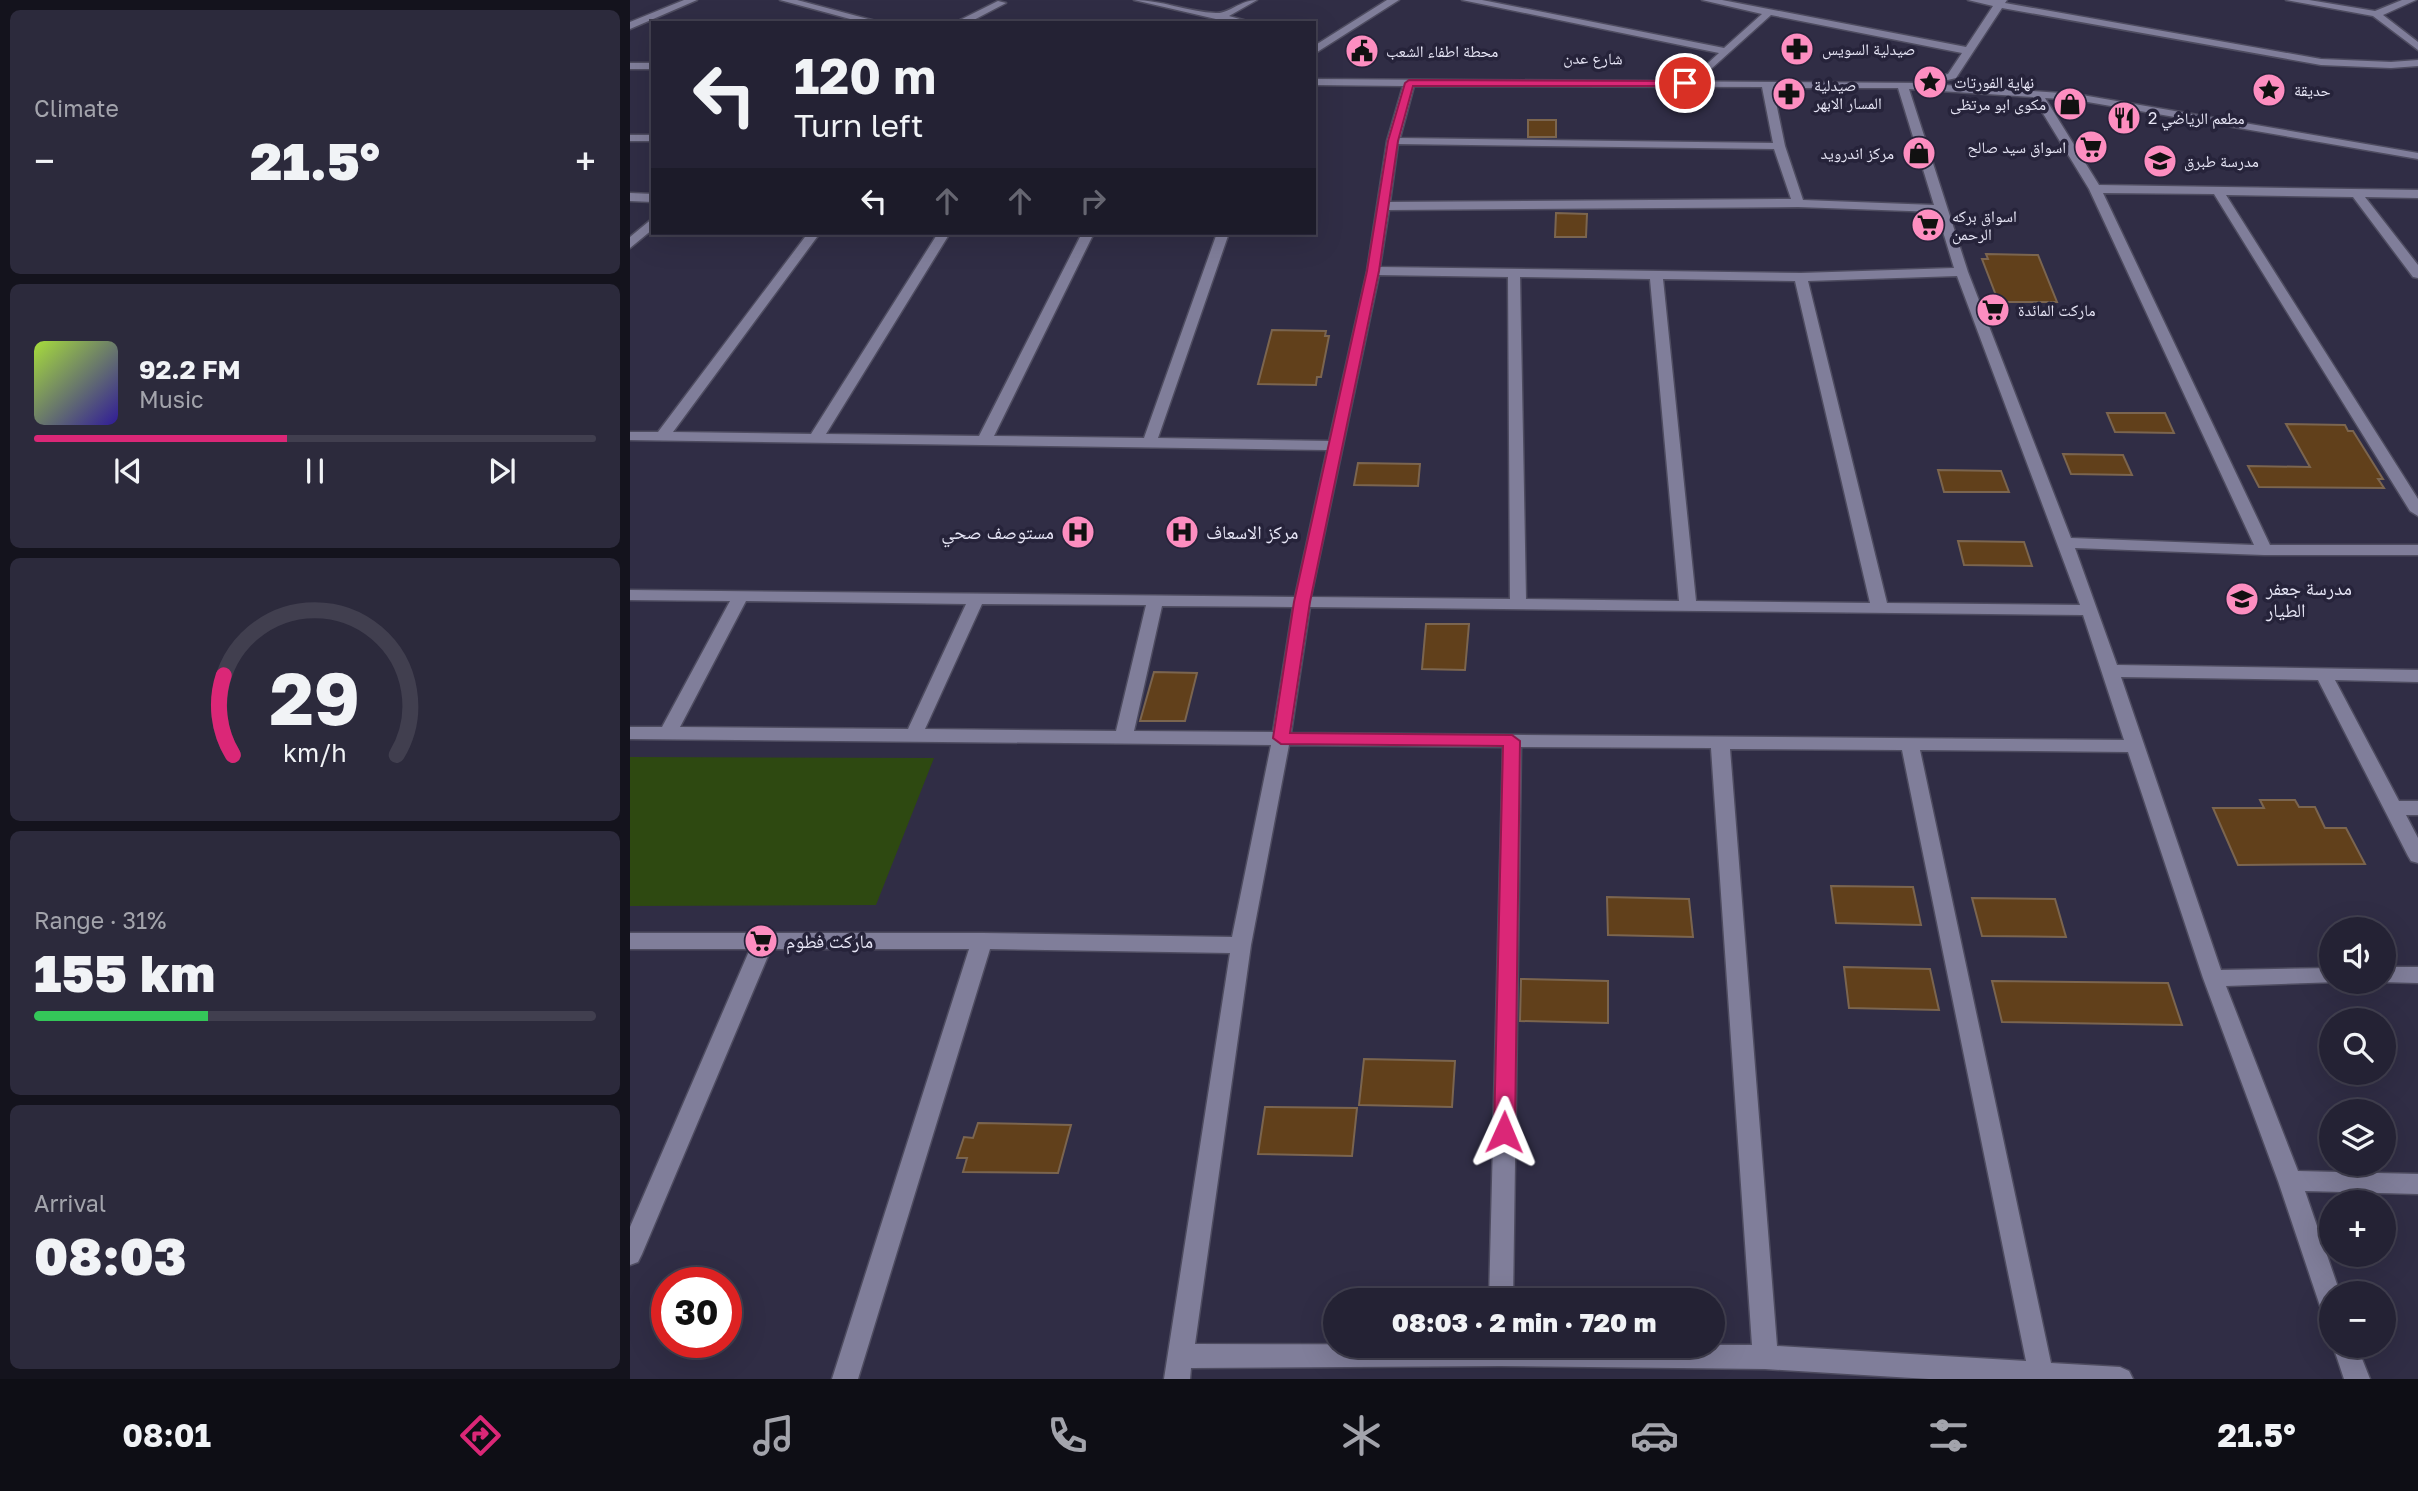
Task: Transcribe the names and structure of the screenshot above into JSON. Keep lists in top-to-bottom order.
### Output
{
  "streets": {
    "street": ["شارع عدن"]
  },
  "places": {
    "pharmacy": ["صيدلية السويس", "صيدلية المسار الابهر"],
    "public building": ["محطة اطفاء الشعب"],
    "place": ["نهاية الفورتات", "حديقة"],
    "shop": ["مكوى ابو مرتظى", "مركز اندرويد"],
    "restaurant": ["مطعم الرياضي 2"],
    "supermarket": [
      "اسواق سيد صالح",
      "اسواق بركه الرحمن",
      "ماركت المائدة",
      "ماركت فطوم"
    ],
    "school or university": ["مدرسة طبرق", "مدرسة جعفر الطيار"],
    "hospital": ["مستوصف صحي", "مركز الاسعاف"]
  },
  "page": {
    "tile": [
      "Climate",
      ["Range · 31%", "155 km"],
      ["Arrival", "08:03"]
    ],
    "turn": ["120 m", "Turn left"],
    "heat": ["−", "21.5°", "+"],
    "song": ["92.2 FM", "Music"],
    "map_buttons": ["+", "−"],
    "limit": "30",
    "trip": "08:03 · 2 min · 720 m",
    "tabs": ["08:01", "21.5°"],
    "gauge": ["29", "km/h"]
  }
}
